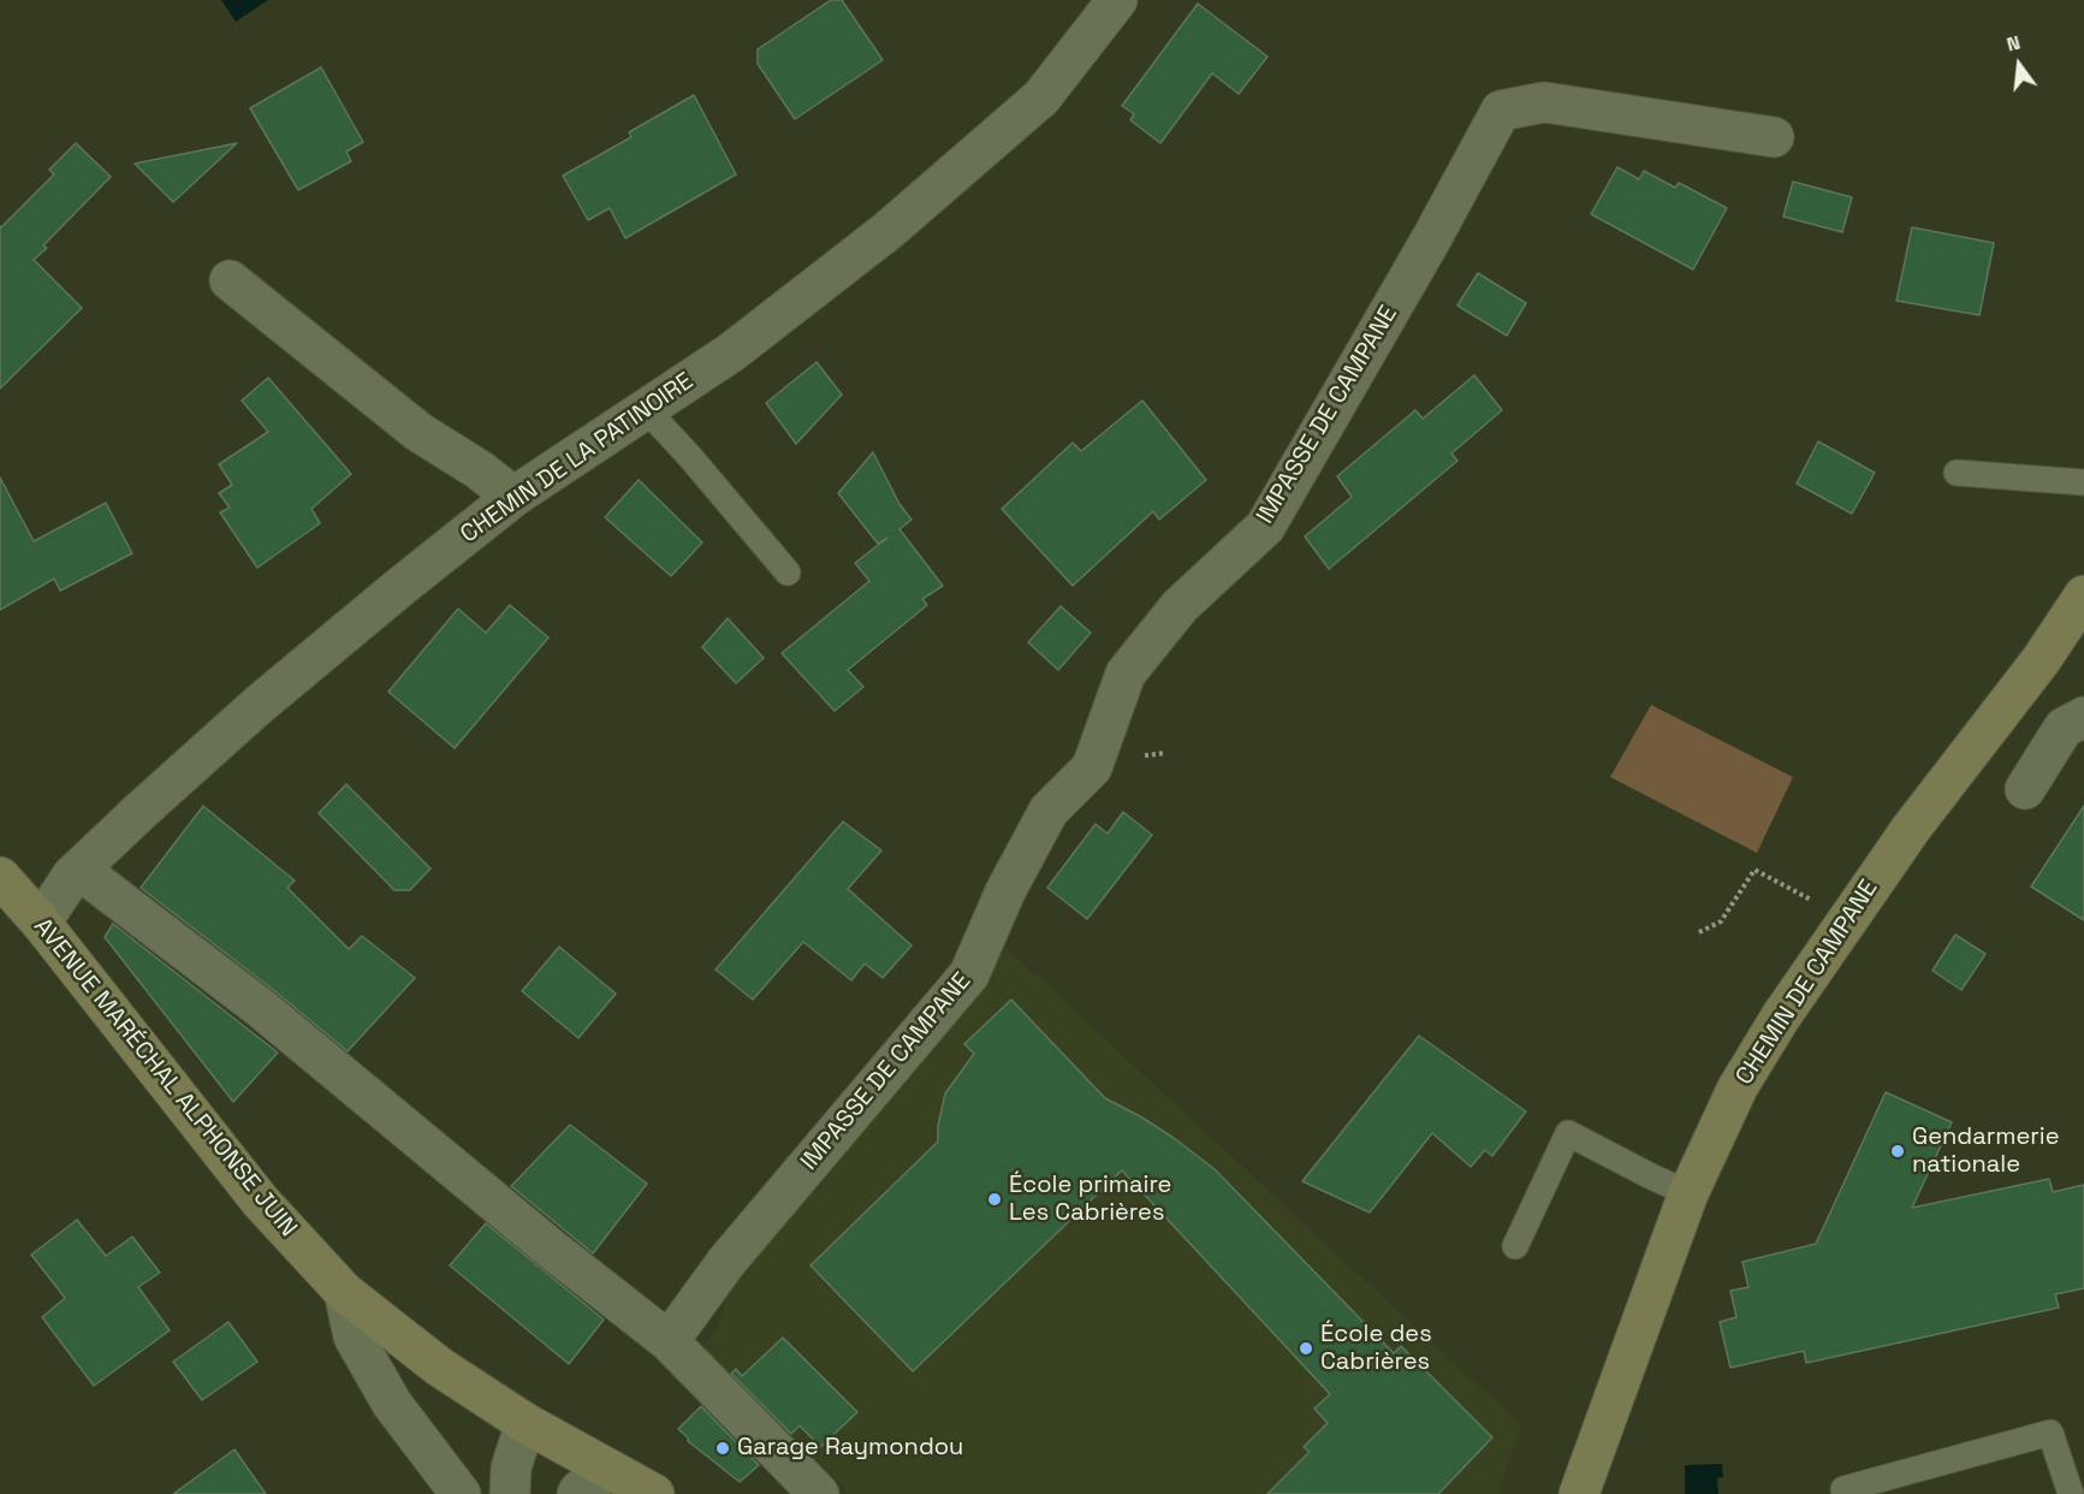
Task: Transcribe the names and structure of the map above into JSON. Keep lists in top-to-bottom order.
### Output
{
  "streets": {
    "main road": ["CHEMIN DE CAMPANE", "AVENUE MARÉCHAL ALPHONSE JUIN"],
    "street": ["IMPASSE DE CAMPANE", "CHEMIN DE LA PATINOIRE"]
  },
  "crossings": [
    ["CHEMIN DE LA PATINOIRE", "AVENUE MARÉCHAL ALPHONSE JUIN"]
  ],
  "places": [
    "Gendarmerie nationale",
    "École primaire Les Cabrières",
    "École des Cabrières",
    "Garage Raymondou"
  ],
  "north": "top"
}
